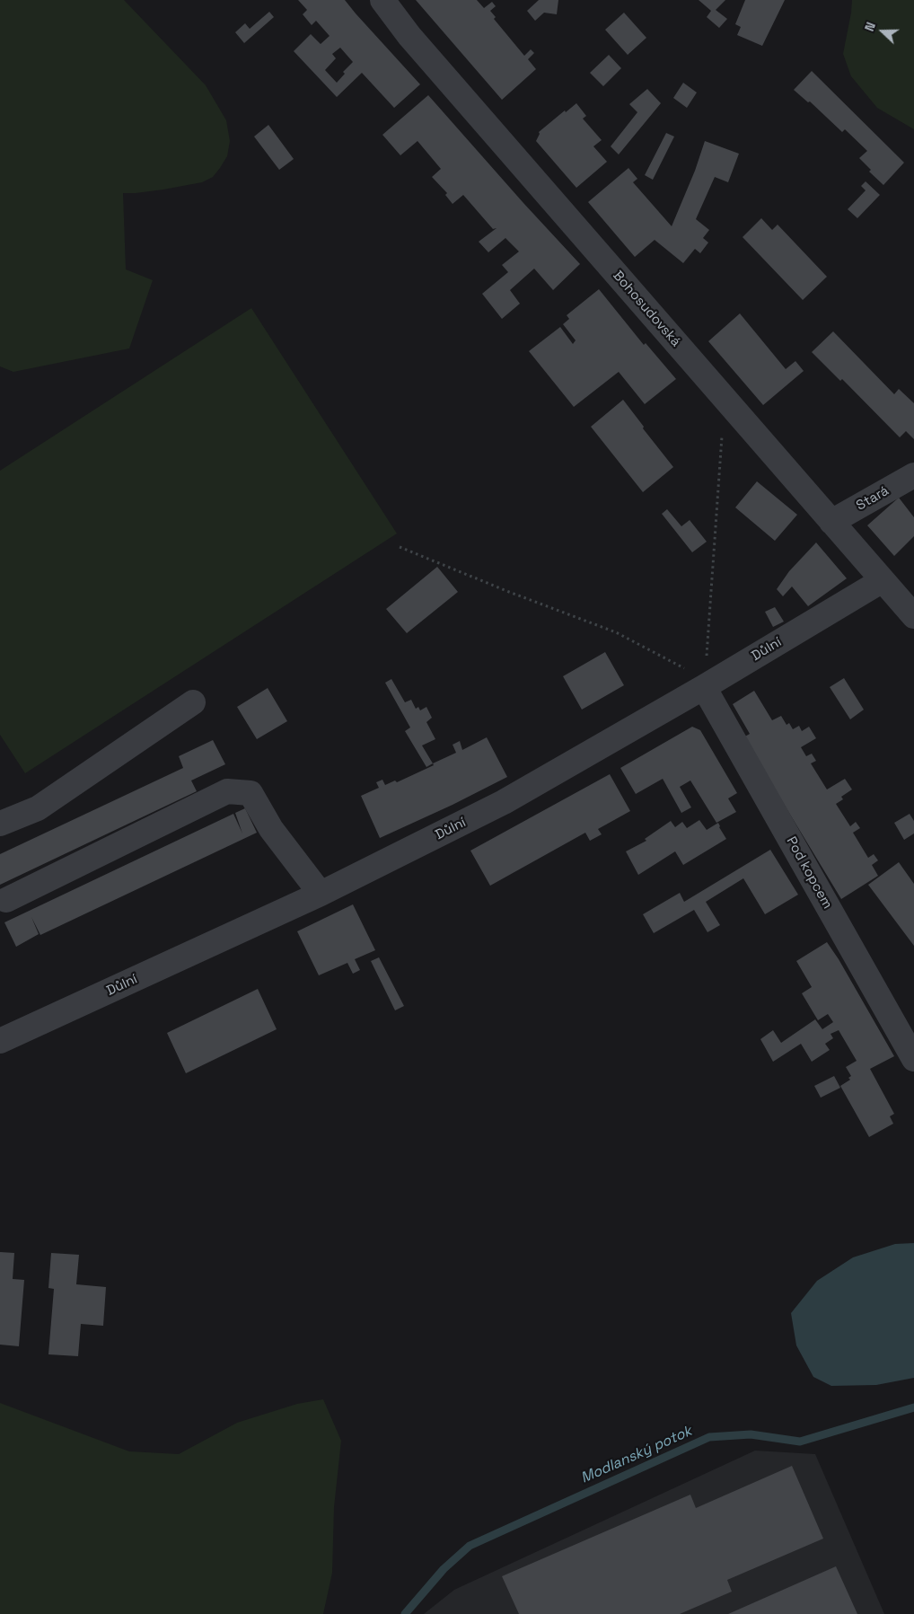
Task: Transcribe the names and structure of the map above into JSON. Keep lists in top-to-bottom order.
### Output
{
  "streets": {
    "street": [
      "Bohosudovská",
      "Stará",
      "Důlní",
      "Pod kopcem"
    ]
  },
  "crossings": [
    ["Bohosudovská", "Stará"],
    ["Bohosudovská", "Důlní"],
    ["Důlní", "Pod kopcem"]
  ],
  "water": ["Modlanský potok"],
  "north": "left"
}
